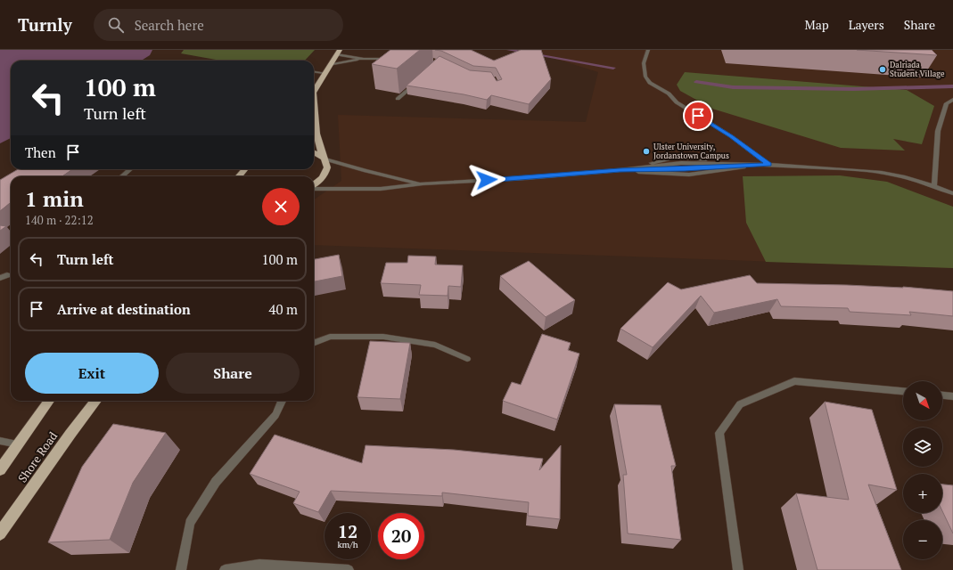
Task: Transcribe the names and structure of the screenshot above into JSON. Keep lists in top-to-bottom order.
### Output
{
  "streets": {
    "highway": ["Shore Road"]
  },
  "places": ["Dalriada Student Village", "Ulster University, Jordanstown Campus"],
  "north": "bottom right",
  "page": {
    "header": "Turnly",
    "search": "Search here",
    "nav": ["Map", "Layers", "Share"],
    "turn": ["100 m", "Turn left"],
    "then": "Then",
    "heading": ["1 min", "140 m · 22:12"],
    "list": [
      {
        "name": "Turn left",
        "value": "100 m"
      },
      {
        "name": "Arrive at destination",
        "value": "40 m"
      }
    ],
    "buttons": ["Exit", "Share"],
    "map_buttons": ["+", "−"],
    "speed": "12 km/h",
    "limit": "20"
  }
}
